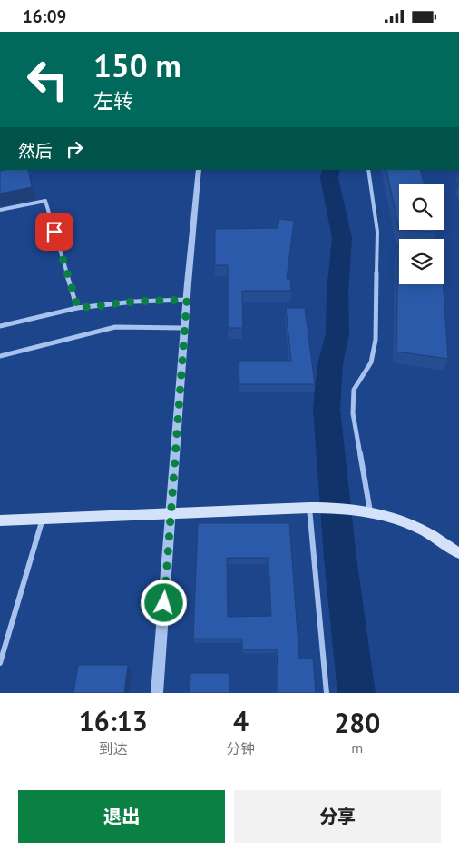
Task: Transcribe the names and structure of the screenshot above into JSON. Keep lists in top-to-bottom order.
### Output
{
  "page": {
    "status": "16:09",
    "turn": ["150 m", "左转"],
    "then": "然后",
    "eta": [
      "16:13",
      "到达",
      "4",
      "分钟",
      "280",
      "m"
    ],
    "buttons": ["退出", "分享"]
  }
}
